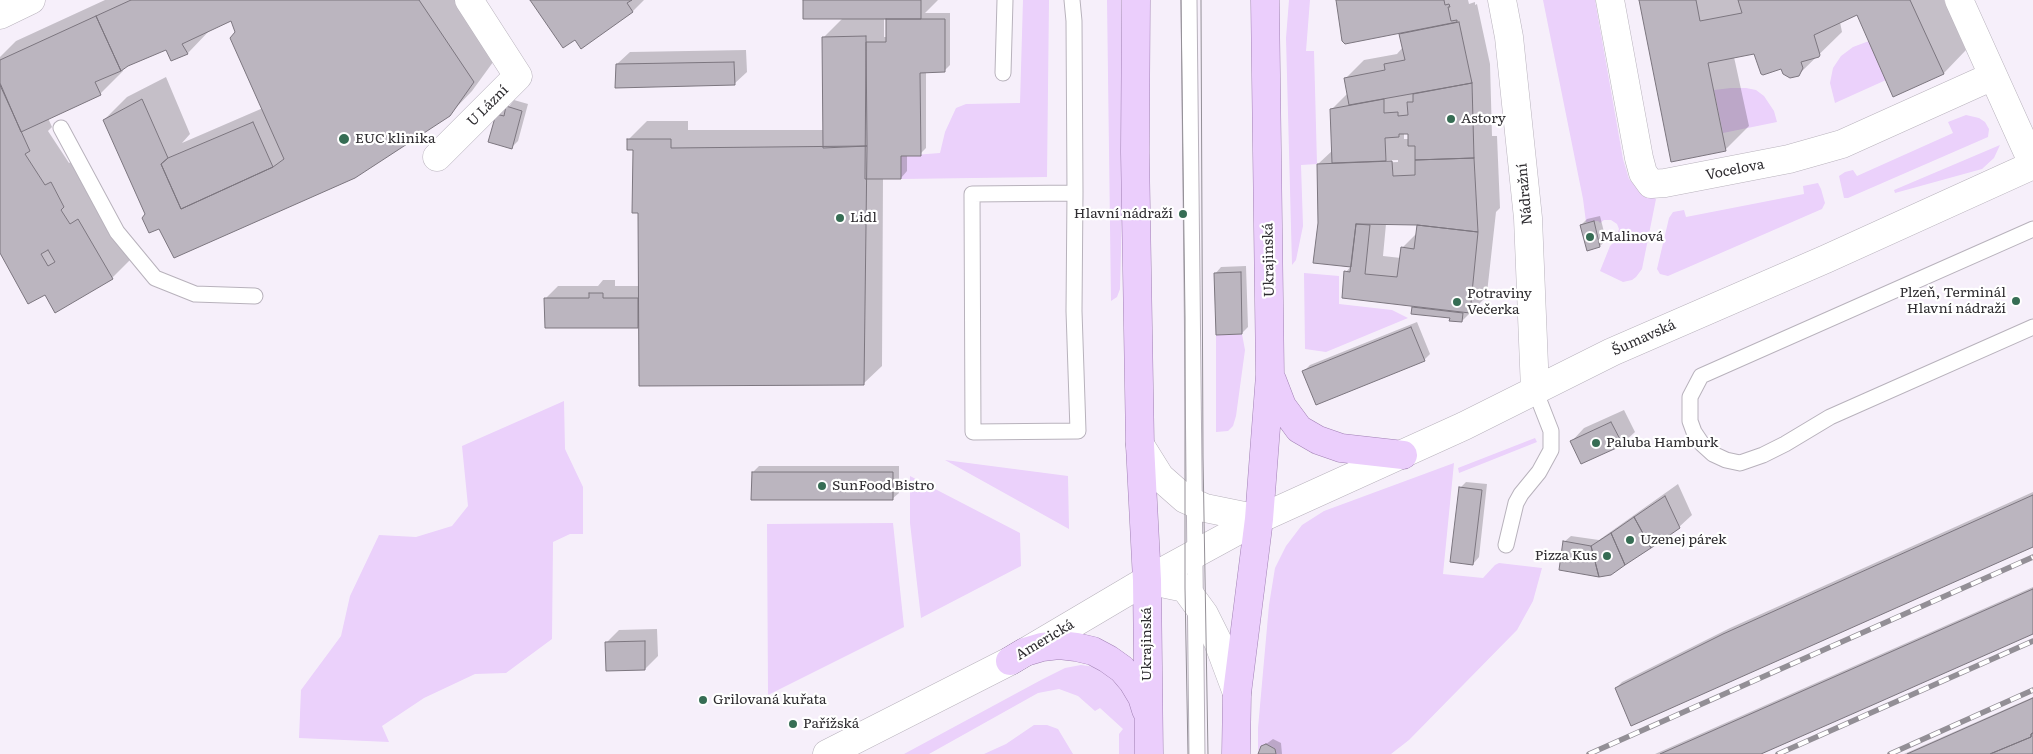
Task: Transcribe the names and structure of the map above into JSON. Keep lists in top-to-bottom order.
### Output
{
  "streets": {
    "main road": ["Ukrajinská"],
    "street": [
      "U Lázní",
      "Vocelova",
      "Nádražní",
      "Šumavská",
      "Americká"
    ]
  },
  "crossings": [
    ["Nádražní", "Šumavská"],
    ["Ukrajinská", "Šumavská"],
    ["Ukrajinská", "Americká"],
    ["Šumavská", "Americká"]
  ],
  "places": [
    "Astory",
    "EUC klinika",
    "Hlavní nádraží",
    "Lidl",
    "Malinová",
    "Plzeň, Terminál Hlavní nádraží",
    "Potraviny Večerka",
    "Paluba Hamburk",
    "SunFood Bistro",
    "Uzenej párek",
    "Pizza Kus",
    "Grilovaná kuřata",
    "Pařížská"
  ]
}
